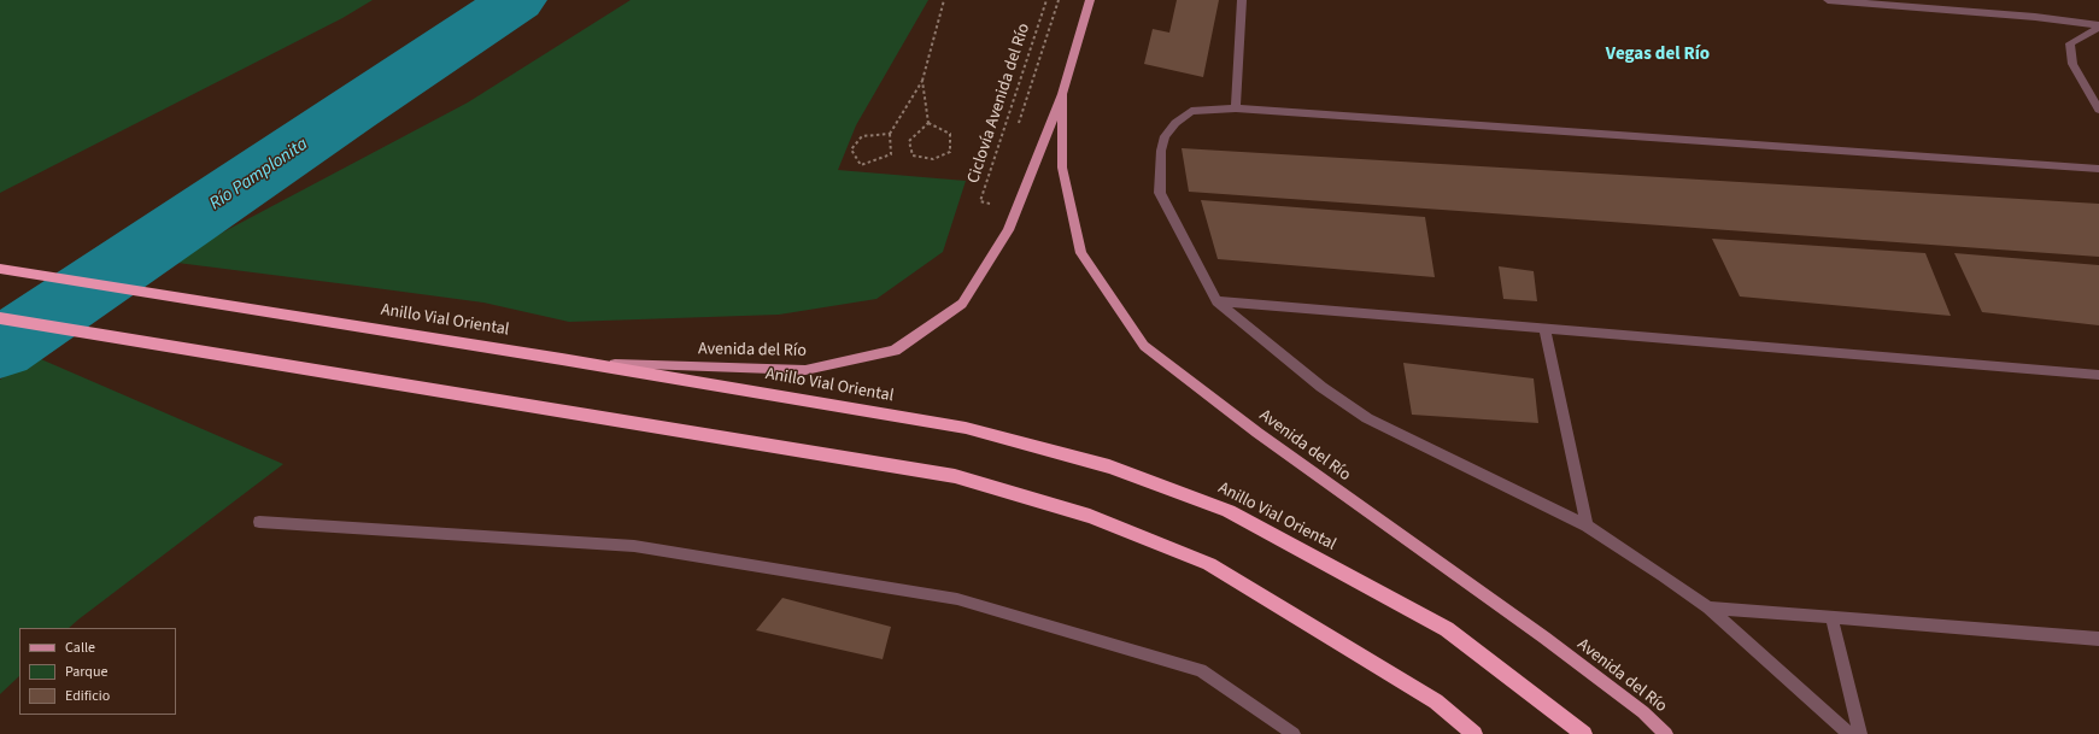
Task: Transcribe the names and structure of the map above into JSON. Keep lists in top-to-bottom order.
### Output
{
  "streets": {
    "highway": ["Anillo Vial Oriental"],
    "main road": ["Avenida del Río"],
    "path": ["Ciclovía Avenida del Río"]
  },
  "crossings": [
    ["Anillo Vial Oriental", "Avenida del Río"]
  ],
  "districts": ["Vegas del Río"],
  "water": ["Río Pamplonita"],
  "legend": ["Calle", "Parque", "Edificio"]
}
